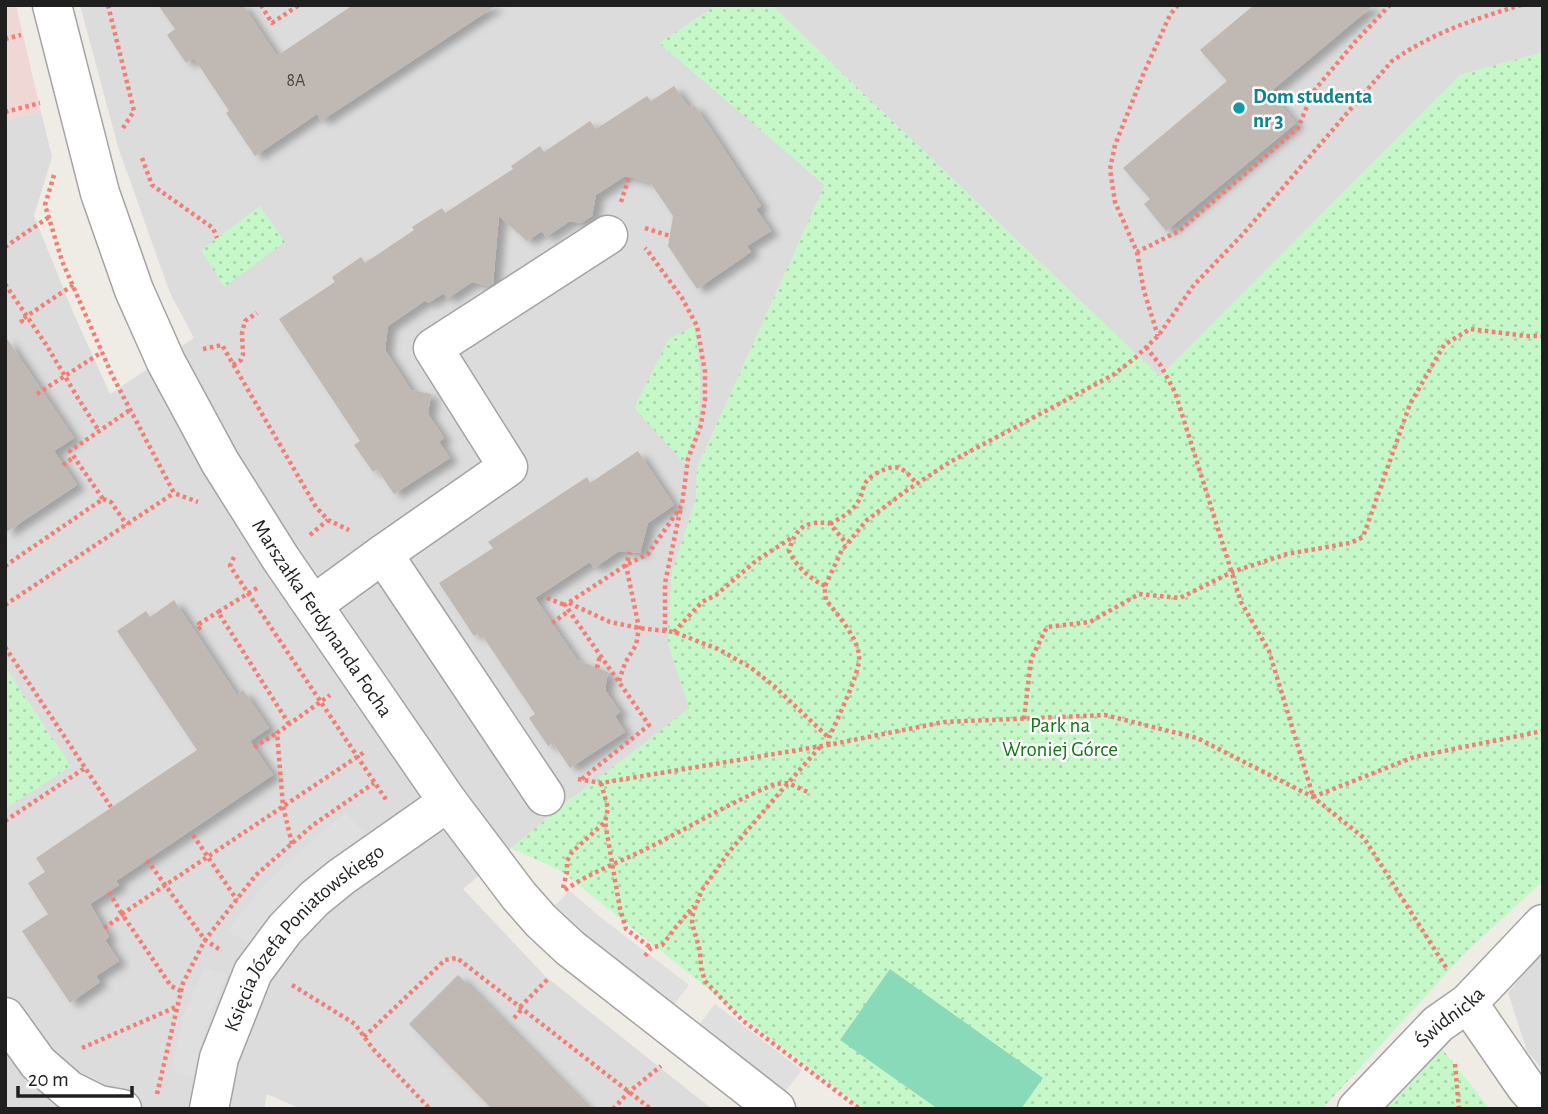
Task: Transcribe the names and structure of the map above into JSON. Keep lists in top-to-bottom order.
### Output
{
  "streets": {
    "street": ["Marszałka Ferdynanda Focha", "Księcia Józefa Poniatowskiego", "Świdnicka"]
  },
  "crossings": [
    ["Marszałka Ferdynanda Focha", "Księcia Józefa Poniatowskiego"]
  ],
  "parks": ["Park na Wroniej Górce"],
  "places": ["Dom studenta nr 3"],
  "house_numbers": ["8A"],
  "scale_bar": "20 m"
}
